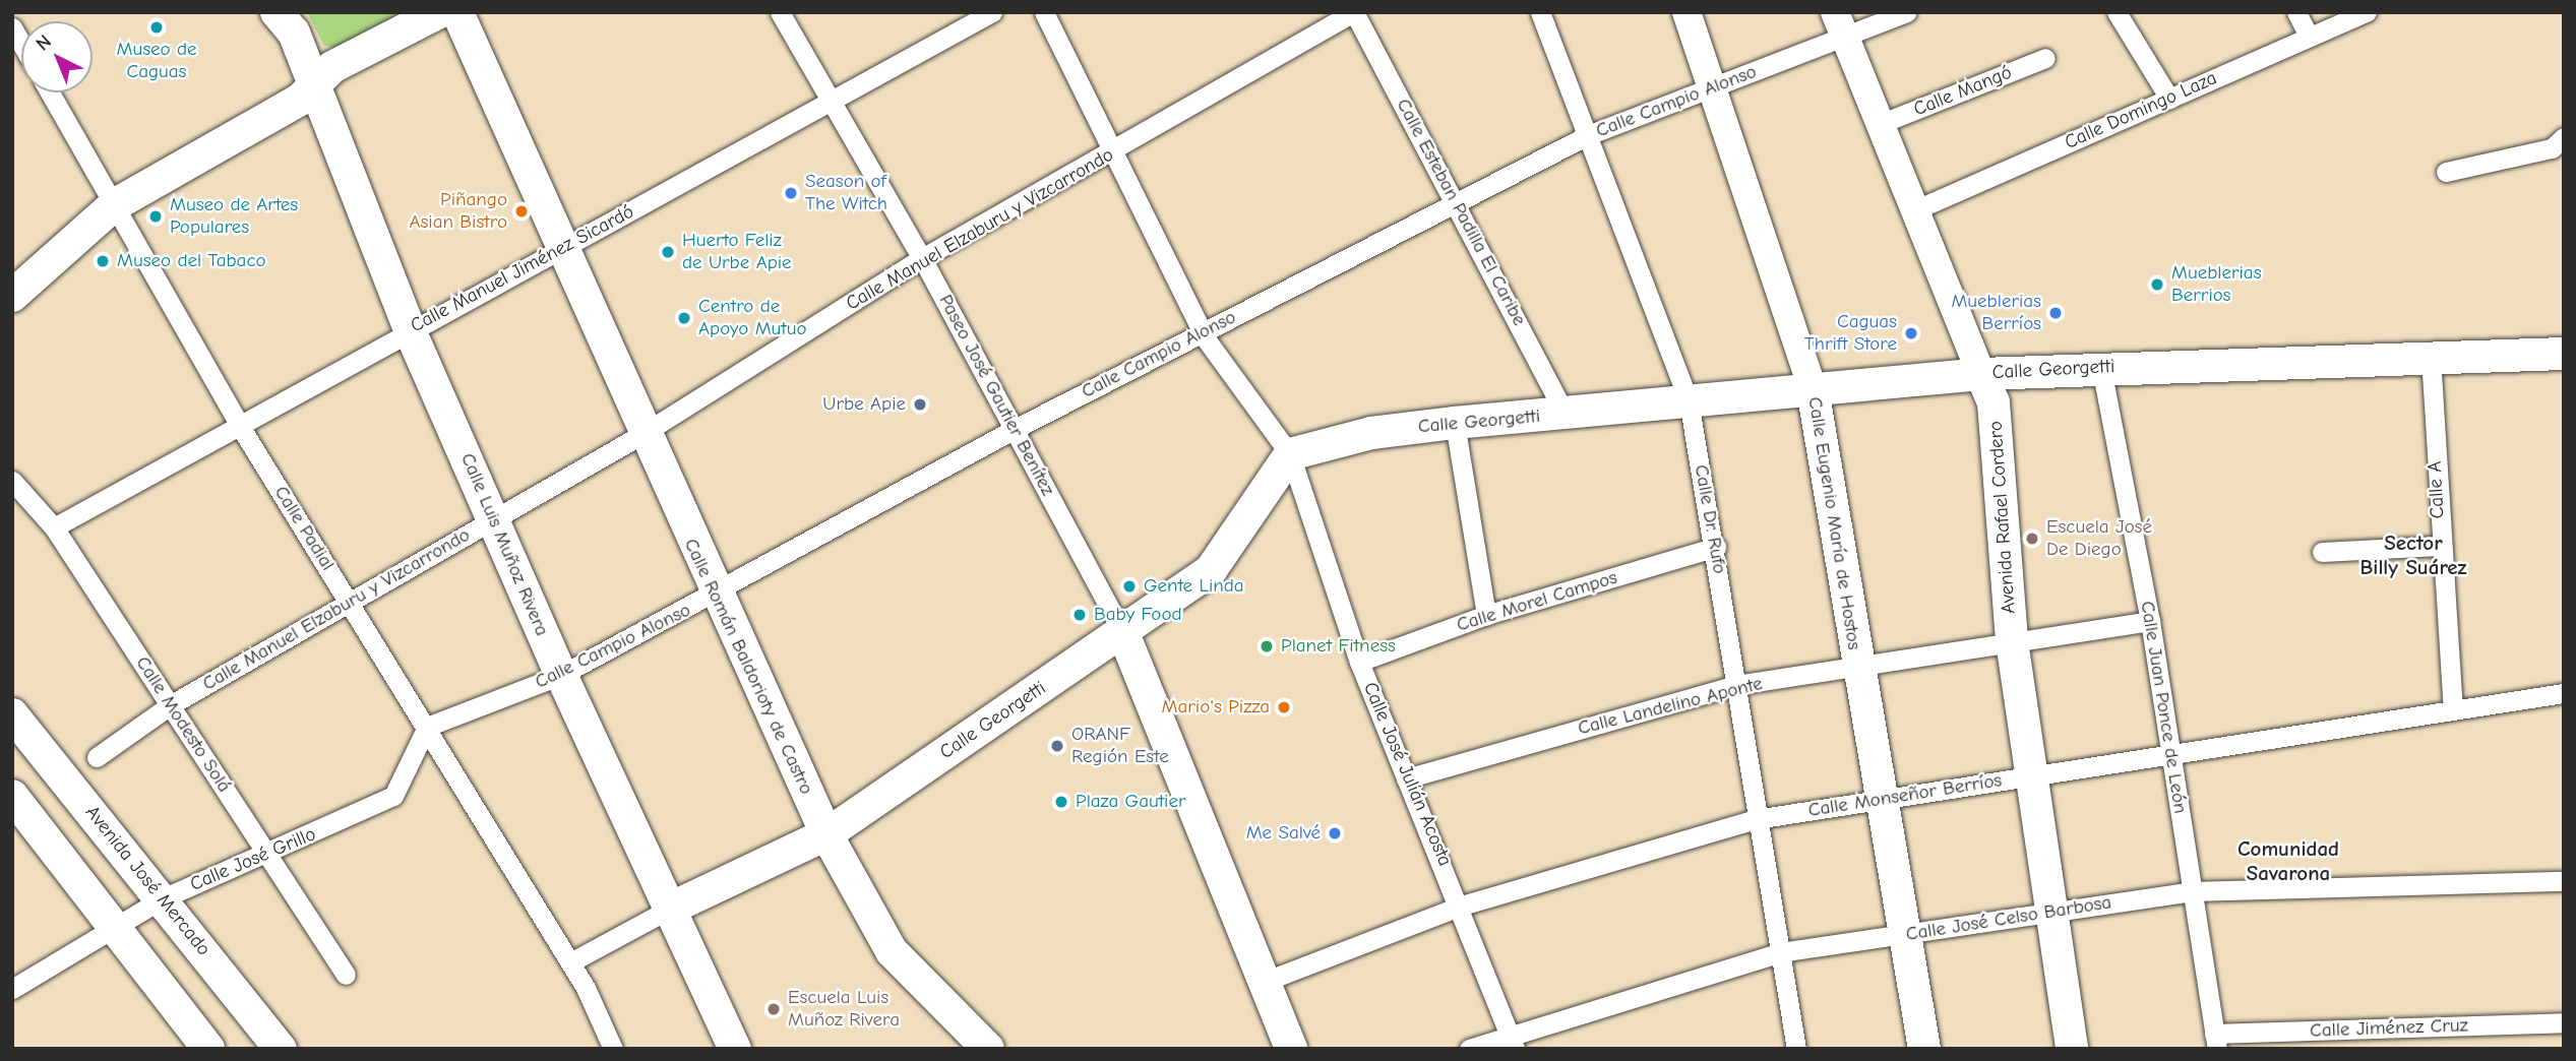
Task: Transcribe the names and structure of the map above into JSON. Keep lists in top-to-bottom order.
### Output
{
  "streets": {
    "main road": [
      "Calle Georgetti",
      "Avenida Rafael Cordero",
      "Calle Eugenio María de Hostos",
      "Calle Luis Muñoz Rivera",
      "Calle Román Baldorioty de Castro",
      "Avenida José Mercado"
    ],
    "street": [
      "Calle Mangó",
      "Calle Campio Alonso",
      "Calle Domingo Laza",
      "Calle Esteban Padilla El Caribe",
      "Calle Manuel Elzaburu y Vizcarrondo",
      "Calle Manuel Jiménez Sicardó",
      "Paseo José Gautier Benítez",
      "Calle A",
      "Calle Dr. Rufo",
      "Calle Padial",
      "Calle Morel Campos",
      "Calle Landelino Aponte",
      "Calle Juan Ponce de León",
      "Calle Modesto Solá",
      "Calle José Julián Acosta",
      "Calle Monseñor Berríos",
      "Calle José Grillo",
      "Calle José Celso Barbosa",
      "Calle Jiménez Cruz"
    ]
  },
  "crossings": [
    ["Calle Mangó", "Avenida Rafael Cordero"],
    ["Calle Campio Alonso", "Calle Esteban Padilla El Caribe"],
    ["Calle Campio Alonso", "Paseo José Gautier Benítez"],
    ["Calle Campio Alonso", "Avenida Rafael Cordero"],
    ["Calle Campio Alonso", "Calle Dr. Rufo"],
    ["Calle Campio Alonso", "Calle Eugenio María de Hostos"],
    ["Calle Campio Alonso", "Calle Padial"],
    ["Calle Campio Alonso", "Calle Luis Muñoz Rivera"],
    ["Calle Campio Alonso", "Calle Román Baldorioty de Castro"],
    ["Calle Campio Alonso", "Calle José Julián Acosta"],
    ["Calle Campio Alonso", "Calle José Grillo"],
    ["Calle Domingo Laza", "Avenida Rafael Cordero"],
    ["Calle Esteban Padilla El Caribe", "Calle Manuel Elzaburu y Vizcarrondo"],
    ["Calle Esteban Padilla El Caribe", "Calle Georgetti"],
    ["Calle Manuel Elzaburu y Vizcarrondo", "Paseo José Gautier Benítez"],
    ["Calle Manuel Elzaburu y Vizcarrondo", "Calle Padial"],
    ["Calle Manuel Elzaburu y Vizcarrondo", "Calle Luis Muñoz Rivera"],
    ["Calle Manuel Elzaburu y Vizcarrondo", "Calle Román Baldorioty de Castro"],
    ["Calle Manuel Elzaburu y Vizcarrondo", "Calle Modesto Solá"],
    ["Calle Manuel Elzaburu y Vizcarrondo", "Calle José Julián Acosta"],
    ["Calle Manuel Jiménez Sicardó", "Paseo José Gautier Benítez"],
    ["Calle Manuel Jiménez Sicardó", "Calle Padial"],
    ["Calle Manuel Jiménez Sicardó", "Calle Luis Muñoz Rivera"],
    ["Calle Manuel Jiménez Sicardó", "Calle Román Baldorioty de Castro"],
    ["Calle Manuel Jiménez Sicardó", "Calle Modesto Solá"],
    ["Calle Georgetti", "Paseo José Gautier Benítez"],
    ["Calle Georgetti", "Calle A"],
    ["Calle Georgetti", "Avenida Rafael Cordero"],
    ["Calle Georgetti", "Calle Dr. Rufo"],
    ["Calle Georgetti", "Calle Eugenio María de Hostos"],
    ["Calle Georgetti", "Calle Padial"],
    ["Calle Georgetti", "Calle Luis Muñoz Rivera"],
    ["Calle Georgetti", "Calle Román Baldorioty de Castro"],
    ["Calle Georgetti", "Calle Juan Ponce de León"],
    ["Calle Georgetti", "Calle José Julián Acosta"],
    ["Calle A", "Calle Monseñor Berríos"],
    ["Avenida Rafael Cordero", "Calle Landelino Aponte"],
    ["Avenida Rafael Cordero", "Calle Monseñor Berríos"],
    ["Avenida Rafael Cordero", "Calle José Celso Barbosa"],
    ["Calle Dr. Rufo", "Calle Morel Campos"],
    ["Calle Dr. Rufo", "Calle Landelino Aponte"],
    ["Calle Dr. Rufo", "Calle Monseñor Berríos"],
    ["Calle Dr. Rufo", "Calle José Celso Barbosa"],
    ["Calle Eugenio María de Hostos", "Calle Landelino Aponte"],
    ["Calle Eugenio María de Hostos", "Calle Monseñor Berríos"],
    ["Calle Eugenio María de Hostos", "Calle José Celso Barbosa"],
    ["Calle Padial", "Calle José Grillo"],
    ["Calle Morel Campos", "Calle José Julián Acosta"],
    ["Calle Landelino Aponte", "Calle Juan Ponce de León"],
    ["Calle Landelino Aponte", "Calle José Julián Acosta"],
    ["Calle Juan Ponce de León", "Calle Monseñor Berríos"],
    ["Calle Juan Ponce de León", "Calle José Celso Barbosa"],
    ["Calle Juan Ponce de León", "Calle Jiménez Cruz"],
    ["Calle Modesto Solá", "Calle José Grillo"],
    ["Calle José Julián Acosta", "Calle Monseñor Berríos"],
    ["Calle José Julián Acosta", "Calle José Celso Barbosa"],
    ["Calle José Grillo", "Avenida José Mercado"]
  ],
  "districts": ["Sector Billy Suárez", "Comunidad Savarona"],
  "places": [
    "Museo de Caguas",
    "Season of The Witch",
    "Piñango Asian Bistro",
    "Museo de Artes Populares",
    "Huerto Feliz de Urbe Apie",
    "Museo del Tabaco",
    "Mueblerias Berrios",
    "Mueblerias Berríos",
    "Centro de Apoyo Mutuo",
    "Caguas Thrift Store",
    "Urbe Apie",
    "Escuela José De Diego",
    "Gente Linda",
    "Baby Food",
    "Planet Fitness",
    "Mario's Pizza",
    "ORANF Región Este",
    "Plaza Gautier",
    "Me Salvé",
    "Escuela Luis Muñoz Rivera"
  ],
  "north": "top left"
}
